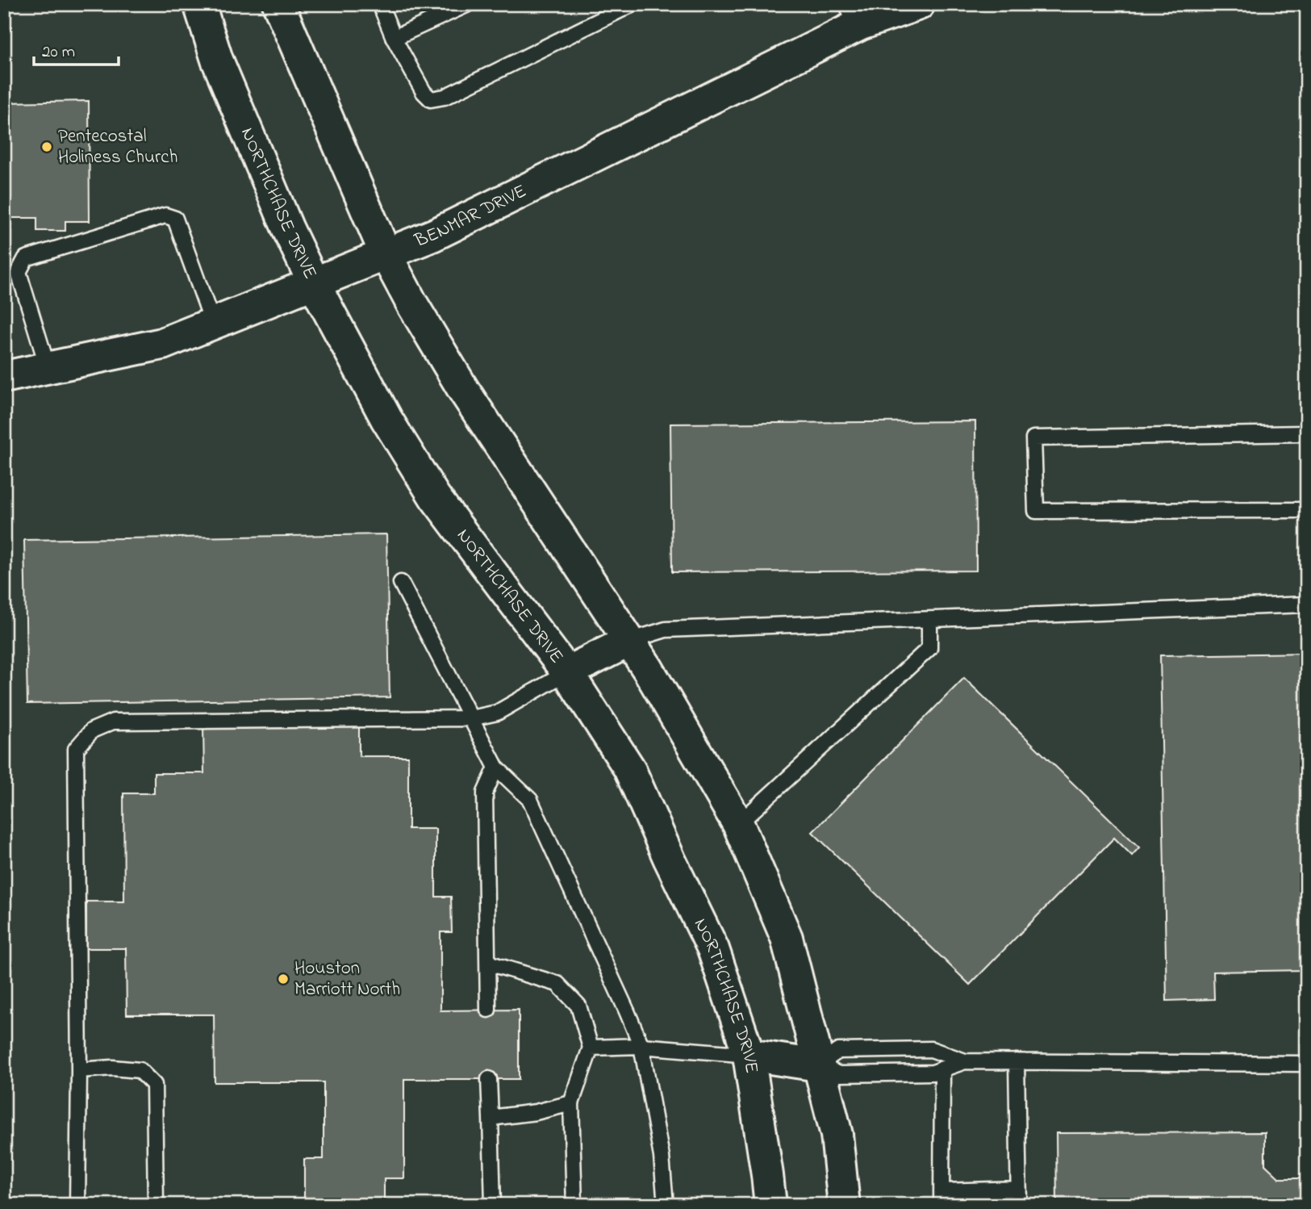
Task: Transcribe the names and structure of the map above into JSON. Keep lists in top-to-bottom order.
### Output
{
  "streets": {
    "street": ["NORTHCHASE DRIVE", "BENMAR DRIVE"]
  },
  "crossings": [
    ["NORTHCHASE DRIVE", "BENMAR DRIVE"]
  ],
  "places": ["Pentecostal Holiness Church", "Houston Marriott North"],
  "scale_bar": "20 m"
}
